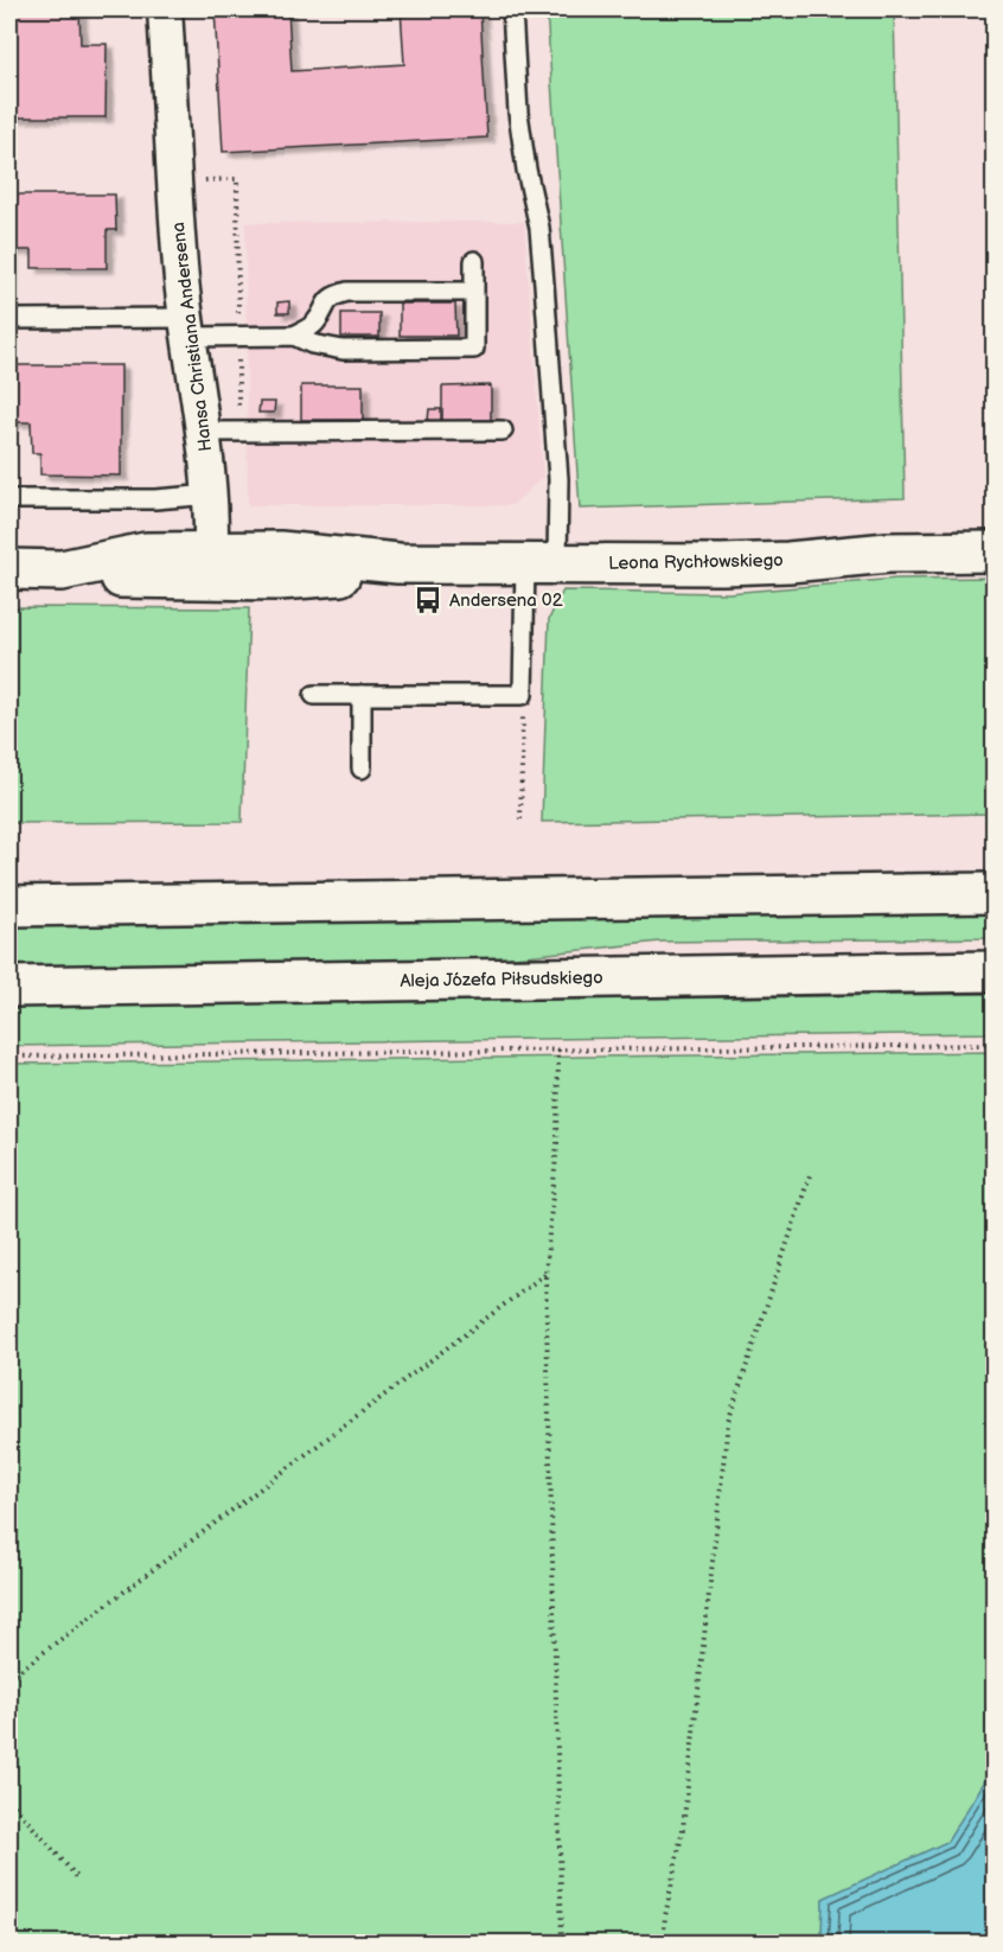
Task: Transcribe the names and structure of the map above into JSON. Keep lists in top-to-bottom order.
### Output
{
  "streets": {
    "main road": ["Leona Rychłowskiego", "Aleja Józefa Piłsudskiego"],
    "street": ["Hansa Christiana Andersena"]
  },
  "crossings": [
    ["Hansa Christiana Andersena", "Leona Rychłowskiego"]
  ],
  "places": {
    "bus stop": ["Andersena 02"]
  }
}
